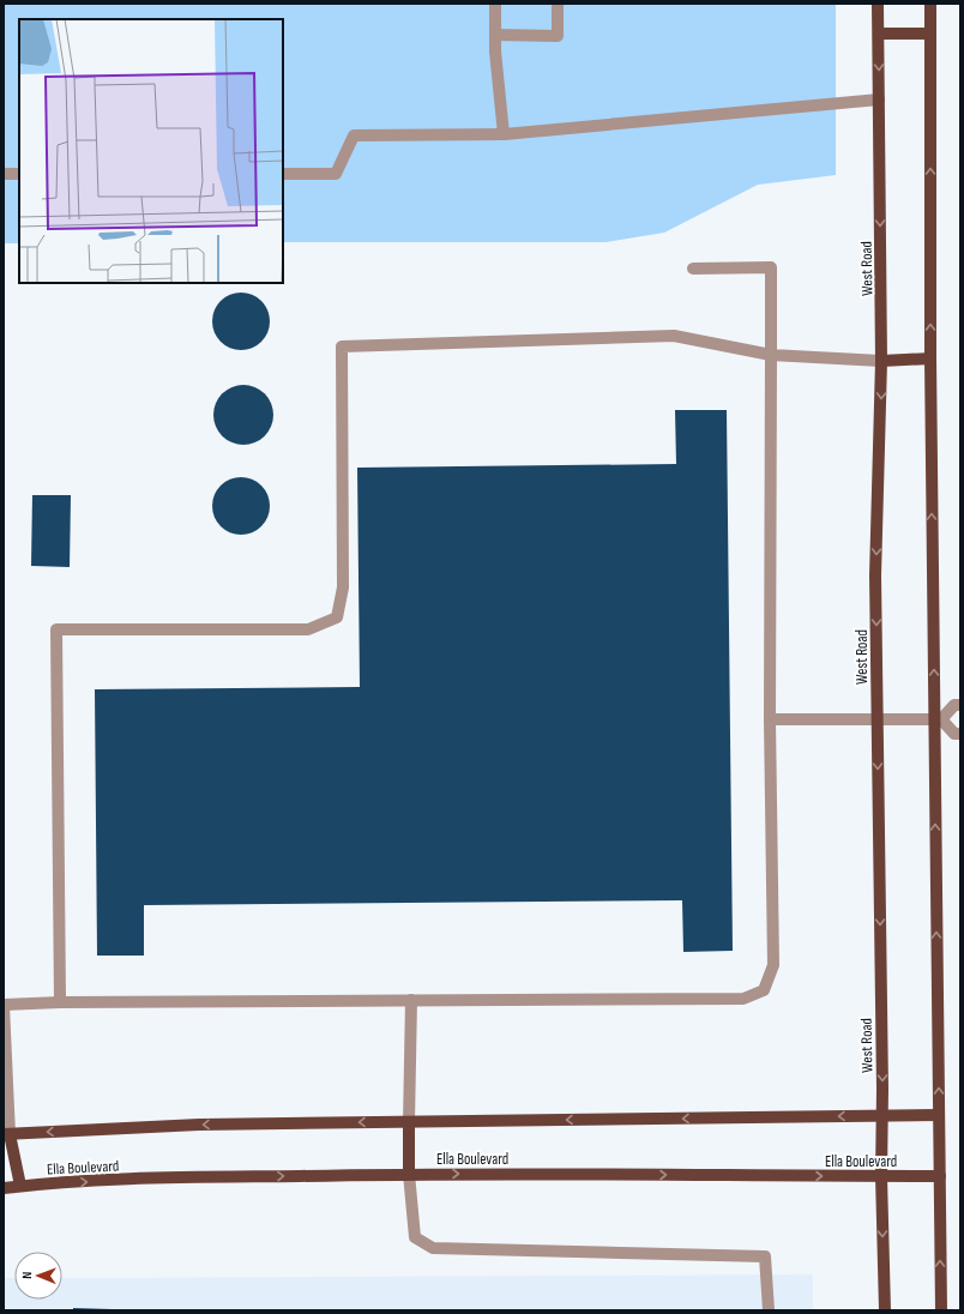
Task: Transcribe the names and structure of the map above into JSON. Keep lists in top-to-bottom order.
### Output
{
  "streets": {
    "main road": ["West Road", "Ella Boulevard"]
  },
  "crossings": [
    ["West Road", "Ella Boulevard"]
  ],
  "north": "left"
}
